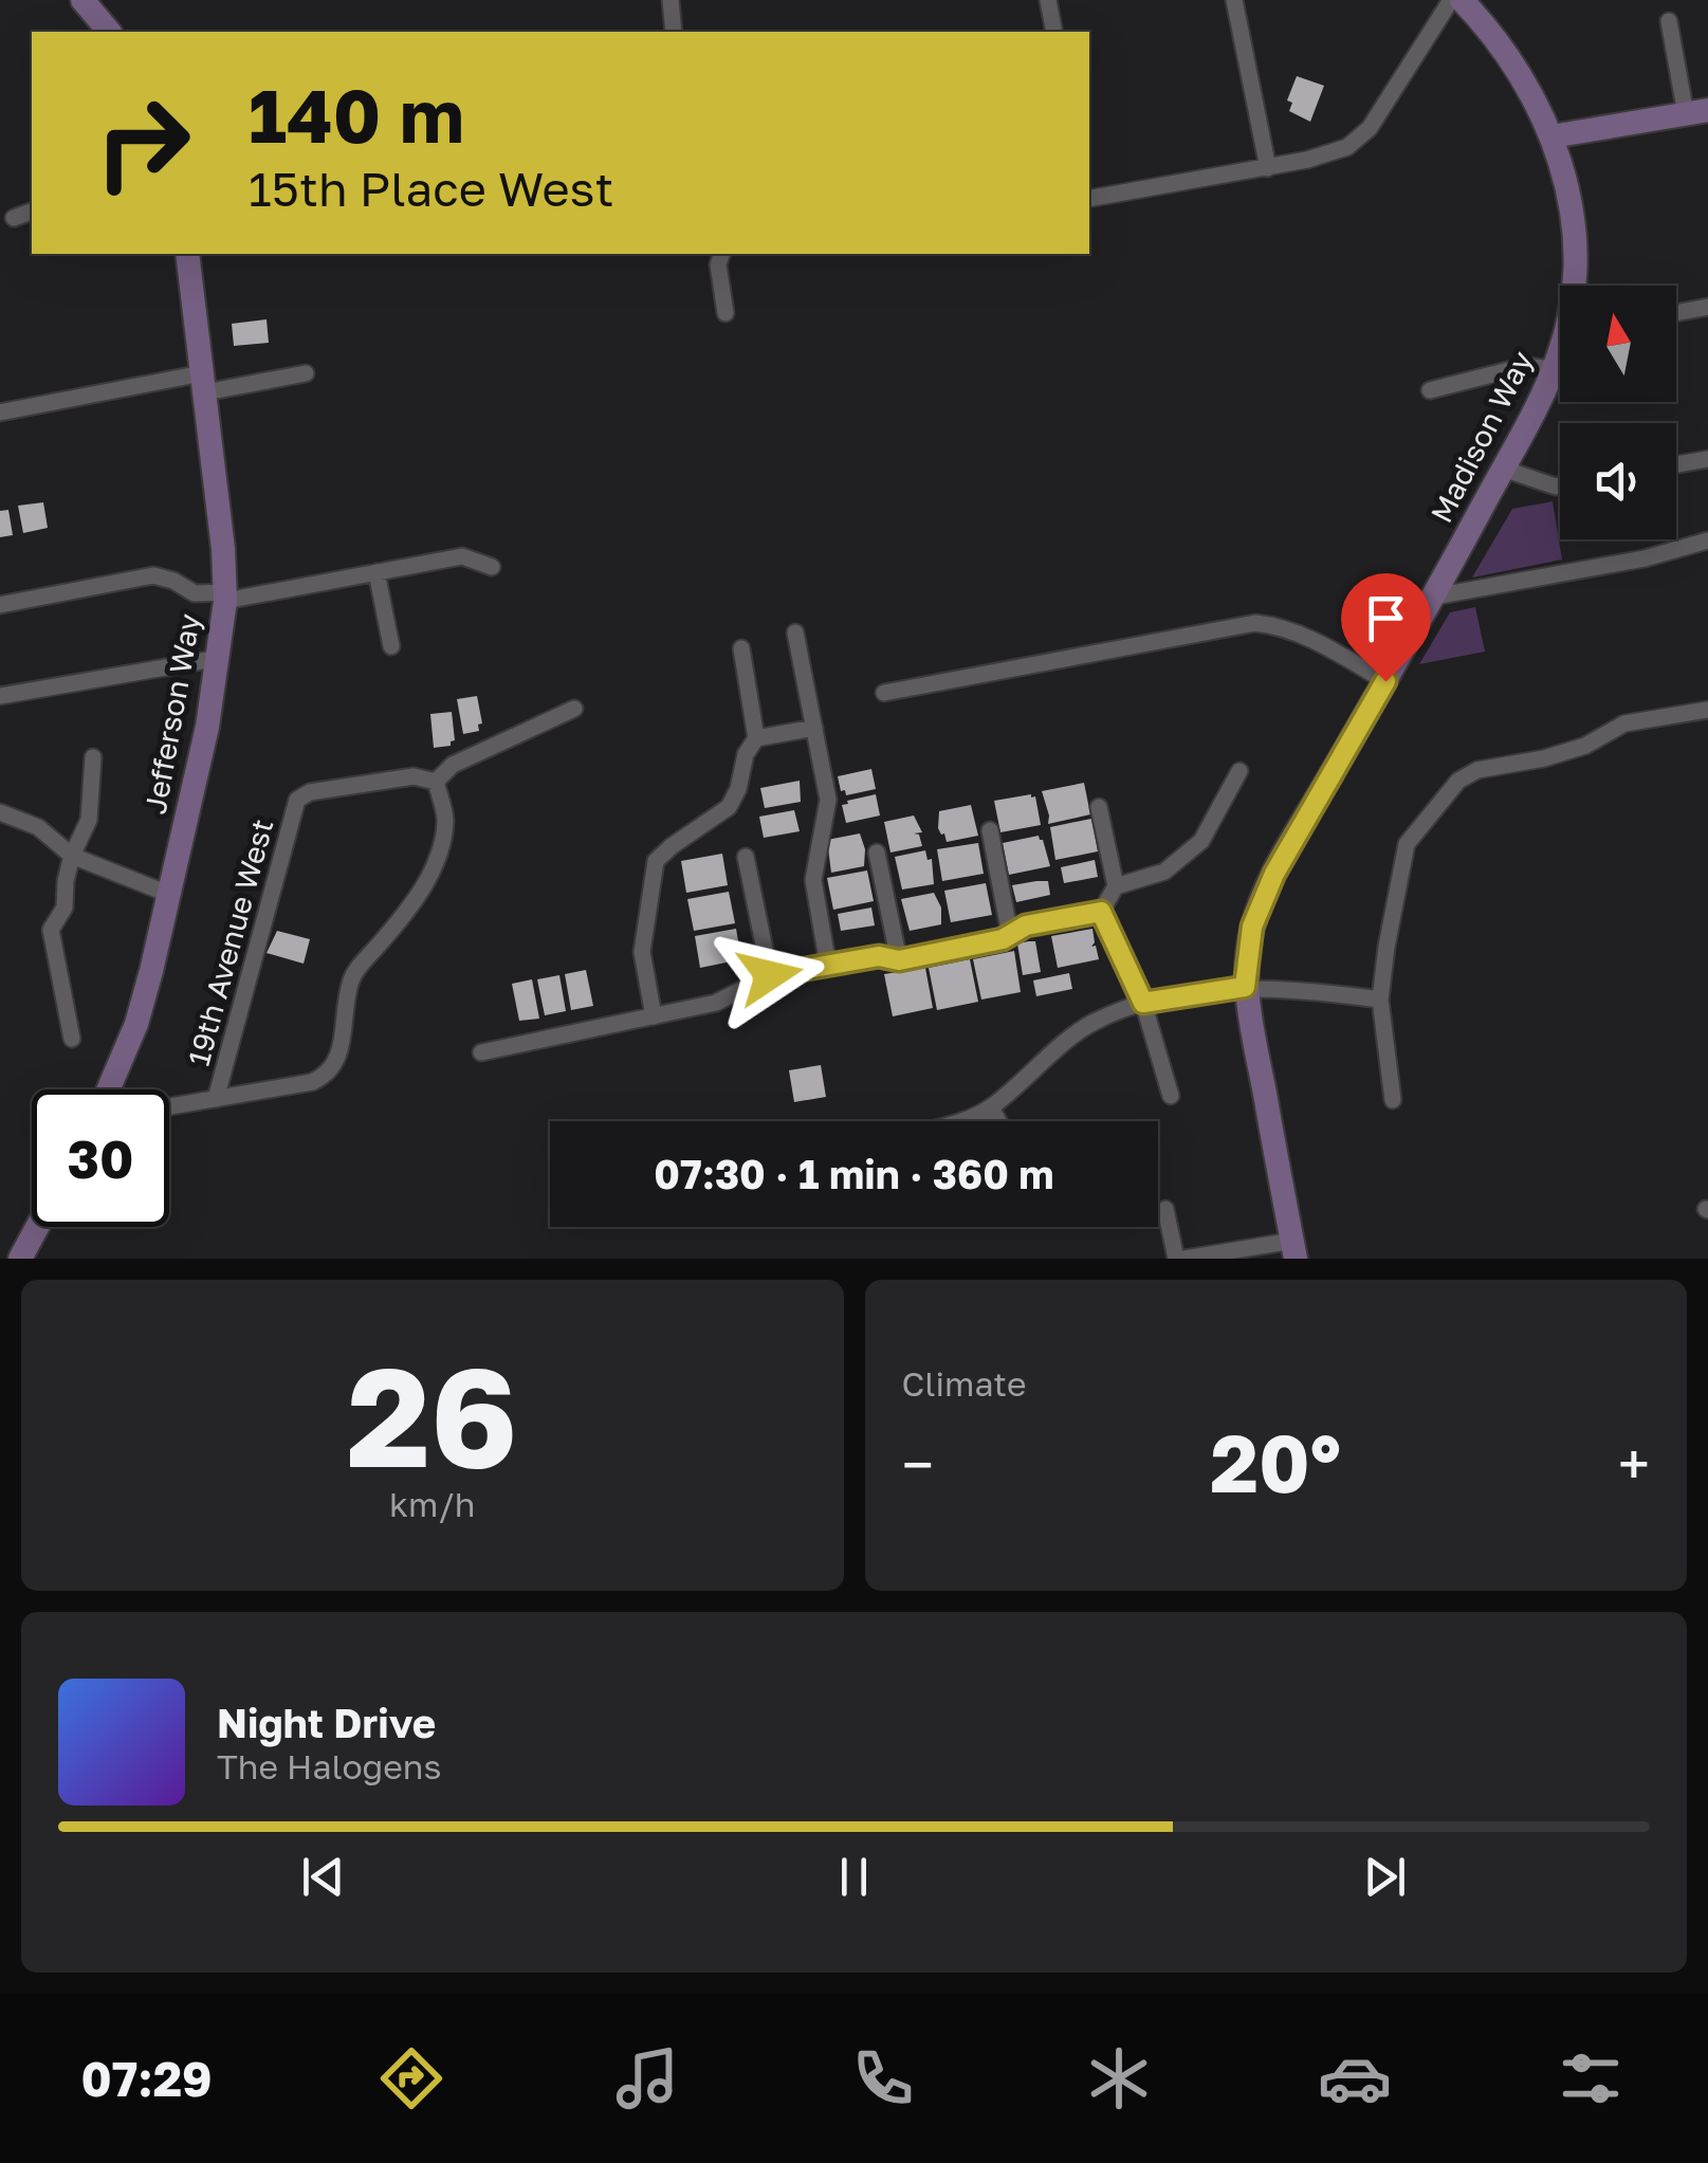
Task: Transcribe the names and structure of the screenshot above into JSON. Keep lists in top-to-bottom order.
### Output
{
  "streets": {
    "street": ["Madison Way", "Jefferson Way", "19th Avenue West"]
  },
  "north": "top",
  "page": {
    "turn": ["140 m", "15th Place West"],
    "limit": "30",
    "trip": "07:30 · 1 min · 360 m",
    "tile": [
      ["26", "km/h"],
      "Climate"
    ],
    "heat": ["−", "20°", "+"],
    "song": ["Night Drive", "The Halogens"],
    "tabs": "07:29"
  }
}
